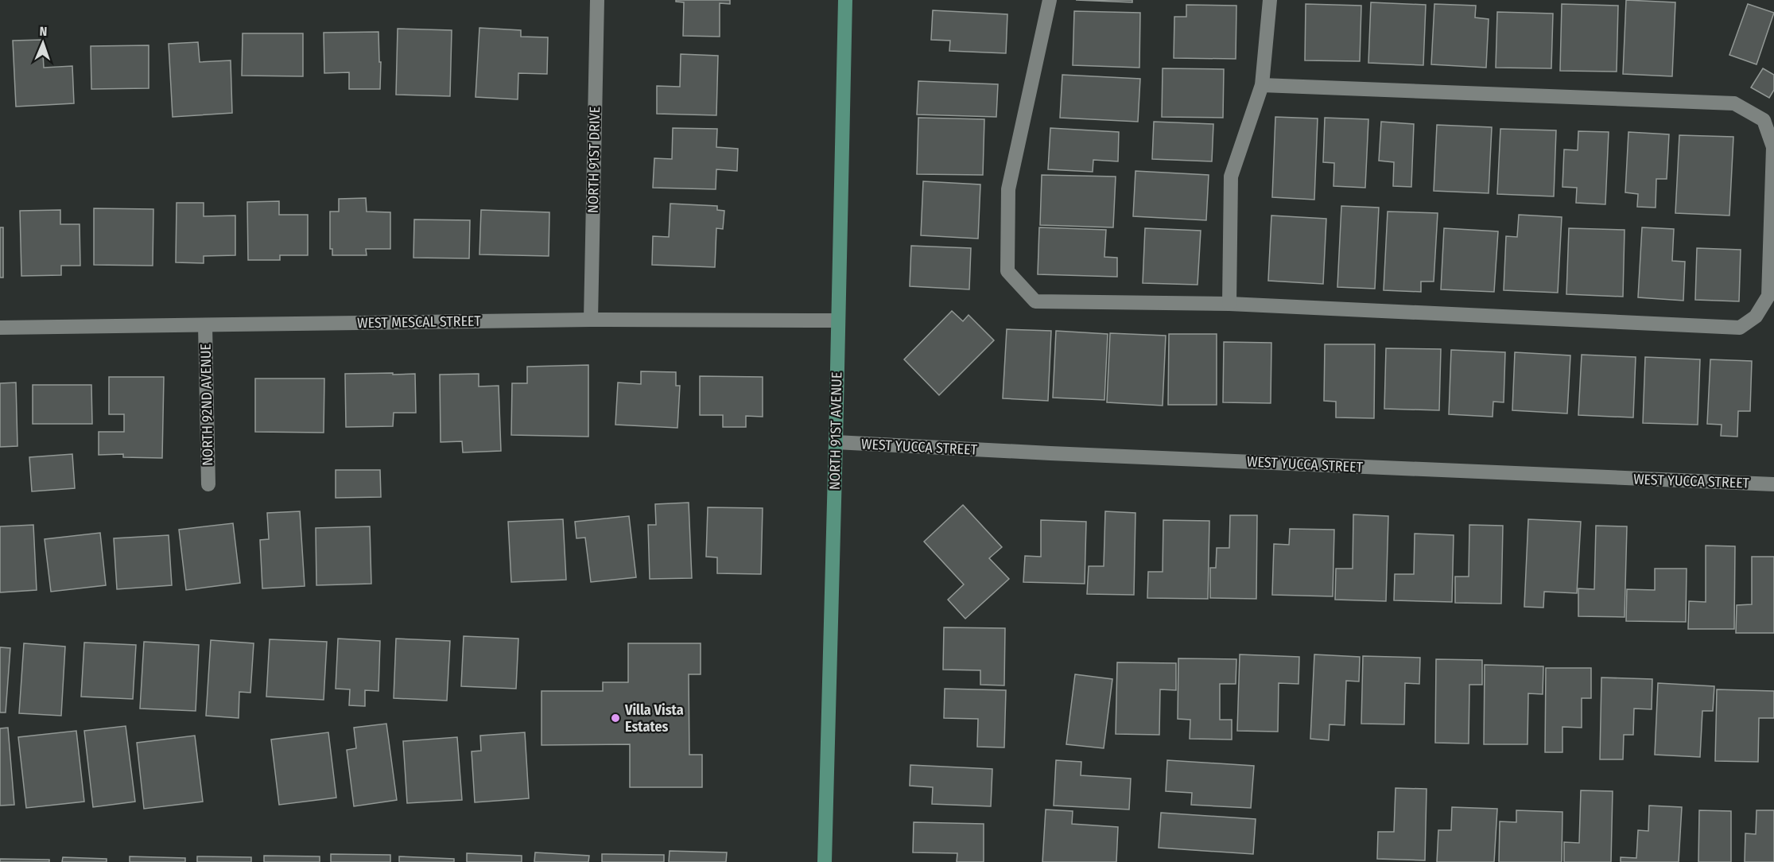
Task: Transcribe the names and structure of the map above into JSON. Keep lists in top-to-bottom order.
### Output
{
  "streets": {
    "main road": ["NORTH 91ST AVENUE"],
    "street": [
      "NORTH 91ST DRIVE",
      "WEST MESCAL STREET",
      "NORTH 92ND AVENUE",
      "WEST YUCCA STREET"
    ]
  },
  "crossings": [
    ["NORTH 91ST DRIVE", "WEST MESCAL STREET"],
    ["WEST MESCAL STREET", "NORTH 92ND AVENUE"],
    ["WEST MESCAL STREET", "NORTH 91ST AVENUE"],
    ["NORTH 91ST AVENUE", "WEST YUCCA STREET"]
  ],
  "places": ["Villa Vista Estates"],
  "north": "top"
}
